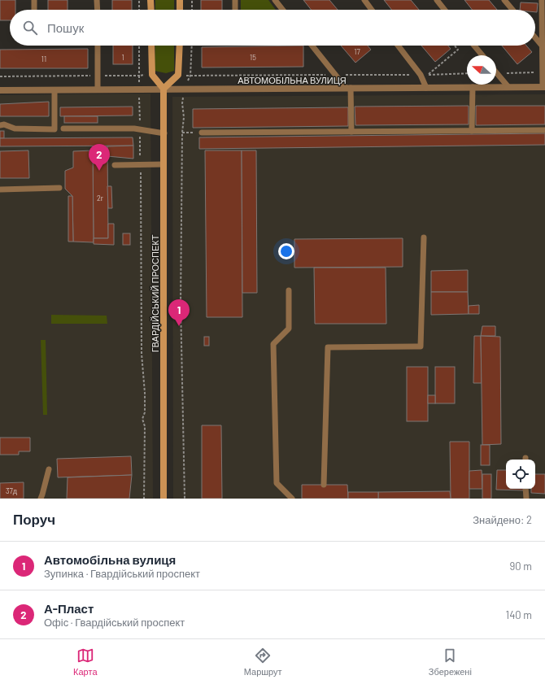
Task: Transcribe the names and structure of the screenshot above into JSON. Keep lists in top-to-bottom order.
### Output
{
  "streets": {
    "main road": ["ГВАРДІЙСЬКИЙ ПРОСПЕКТ"],
    "street": ["АВТОМОБІЛЬНА ВУЛИЦЯ"]
  },
  "crossings": [
    ["АВТОМОБІЛЬНА ВУЛИЦЯ", "ГВАРДІЙСЬКИЙ ПРОСПЕКТ"]
  ],
  "house_numbers": [
    "17",
    "1",
    "15",
    "11",
    "2г",
    "37д"
  ],
  "north": "left",
  "page": {
    "search": "Пошук",
    "pins": ["2", "1"],
    "heading": ["Поруч", "Знайдено: 2"],
    "list": [
      {
        "mark": "1",
        "name": "Автомобільна вулиця",
        "note": "Зупинка · Гвардійський проспект",
        "value": "90 m"
      },
      {
        "mark": "2",
        "name": "А-Пласт",
        "note": "Офіс · Гвардійський проспект",
        "value": "140 m"
      }
    ],
    "nav": ["Карта", "Маршрут", "Збережені"]
  }
}
